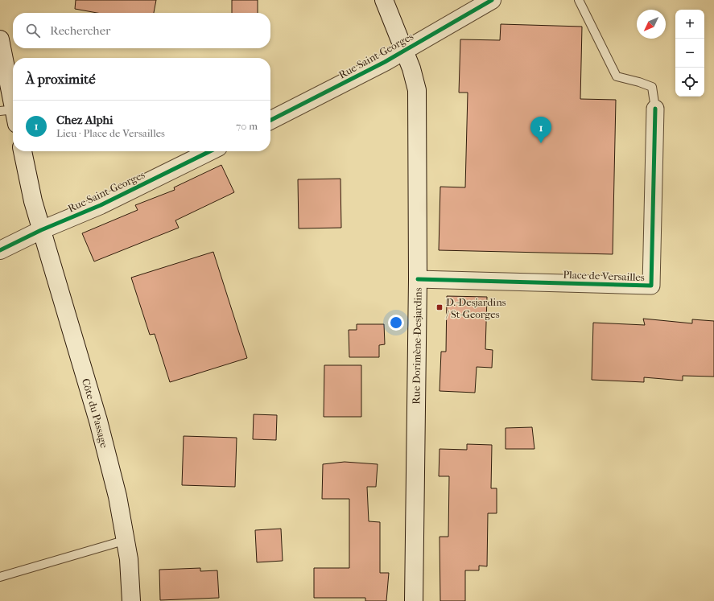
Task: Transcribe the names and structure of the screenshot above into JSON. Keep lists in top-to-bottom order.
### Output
{
  "streets": {
    "main road": ["Rue Saint-Georges", "Rue Dorimène-Desjardins", "Côte du Passage"],
    "street": ["Place de Versailles"]
  },
  "crossings": [
    ["Rue Saint-Georges", "Rue Dorimène-Desjardins"],
    ["Rue Saint-Georges", "Côte du Passage"],
    ["Place de Versailles", "Rue Dorimène-Desjardins"]
  ],
  "places": {
    "transit": ["D.-Desjardins / St-Georges"]
  },
  "north": "bottom left",
  "page": {
    "map_buttons": ["+", "−"],
    "search": "Rechercher",
    "heading": "À proximité",
    "list": [
      {
        "mark": "1",
        "name": "Chez Alphi",
        "note": "Lieu · Place de Versailles",
        "value": "70 m"
      }
    ],
    "pins": "1"
  }
}
